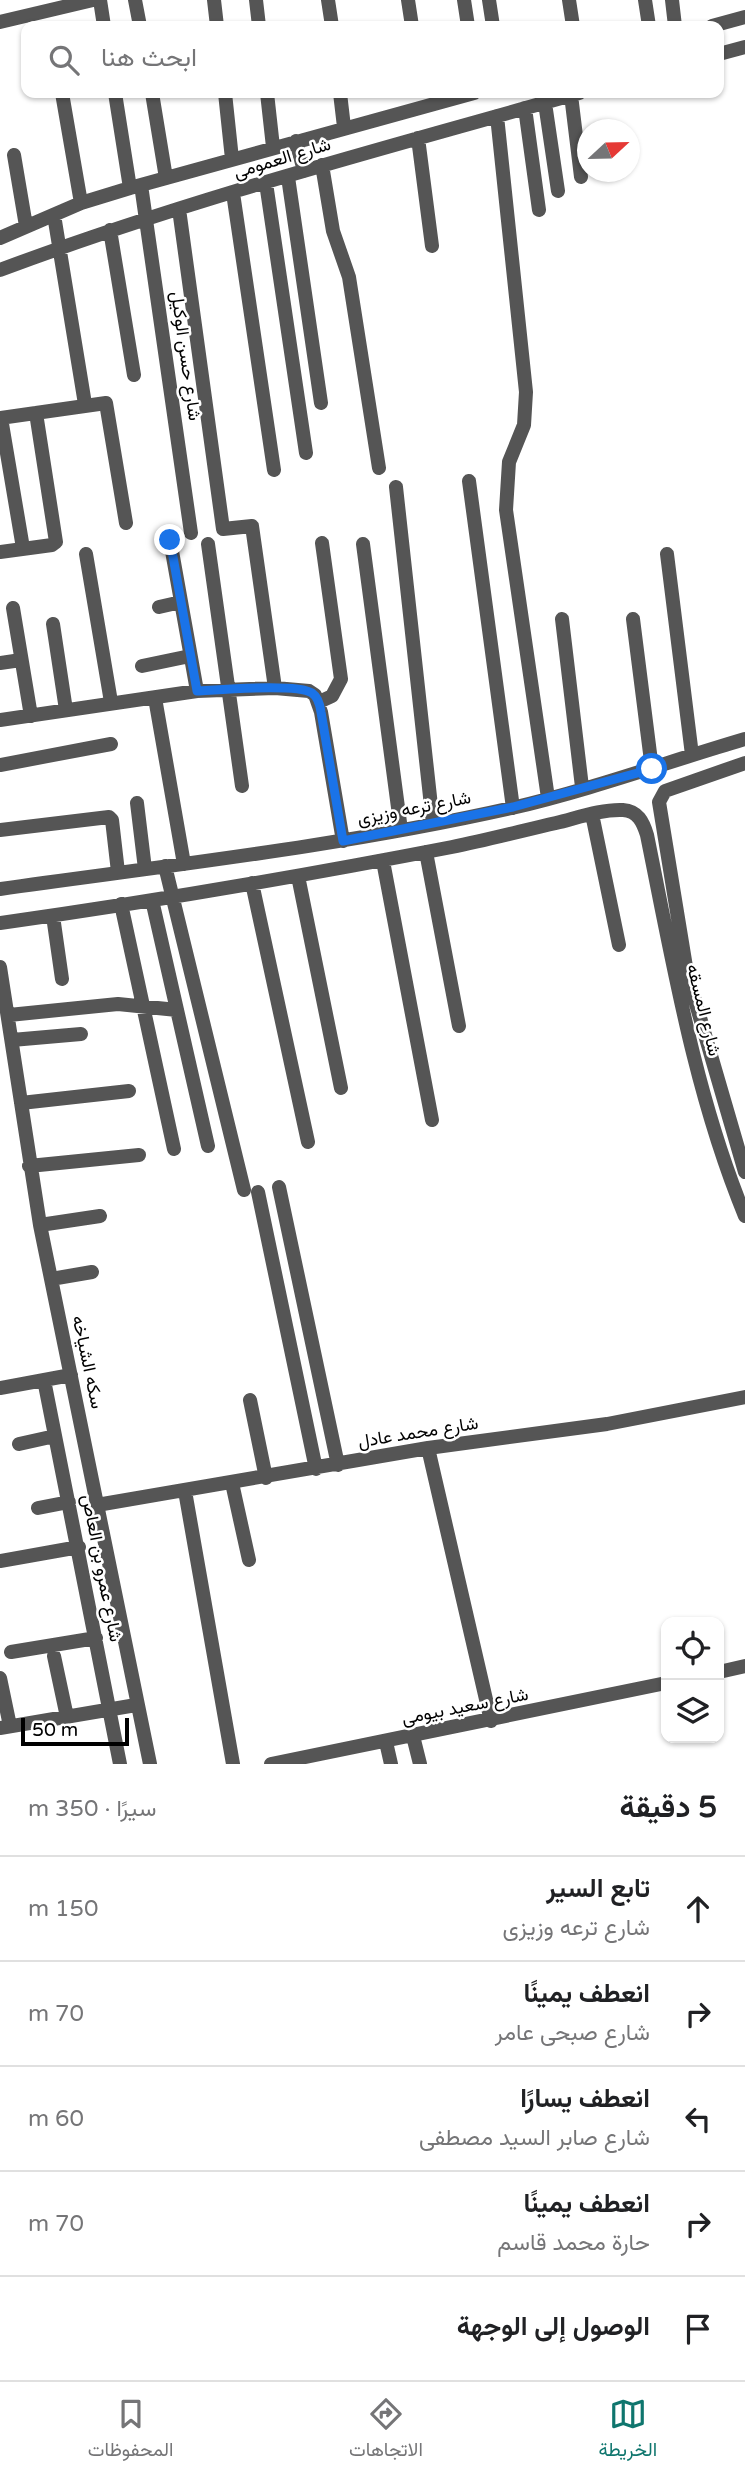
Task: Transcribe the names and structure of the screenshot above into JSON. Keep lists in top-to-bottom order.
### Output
{
  "streets": {
    "street": [
      "شارع العمومى",
      "شارع حسن الوكيل",
      "شارع ترعه وزيزى",
      "شارع المسقه",
      "سكه الشياخه",
      "شارع محمد عادل",
      "شارع عمرو بن العاص",
      "شارع سعيد بيومى"
    ]
  },
  "crossings": [
    ["شارع العمومى", "شارع حسن الوكيل"],
    ["سكه الشياخه", "شارع محمد عادل"],
    ["شارع محمد عادل", "شارع عمرو بن العاص"]
  ],
  "scale_bar": "50 m",
  "north": "right",
  "page": {
    "search": "ابحث هنا",
    "scale": "50 m",
    "heading": ["5 دقيقة", "سيرًا · 350 m"],
    "list": [
      ["تابع السير", "شارع ترعه وزيزى", "150 m"],
      ["انعطف يمينًا", "شارع صبحى عامر", "70 m"],
      ["انعطف يسارًا", "شارع صابر السيد مصطفى", "60 m"],
      ["انعطف يمينًا", "حارة محمد قاسم", "70 m"],
      "الوصول إلى الوجهة"
    ],
    "nav": ["الخريطة", "الاتجاهات", "المحفوظات"]
  }
}
